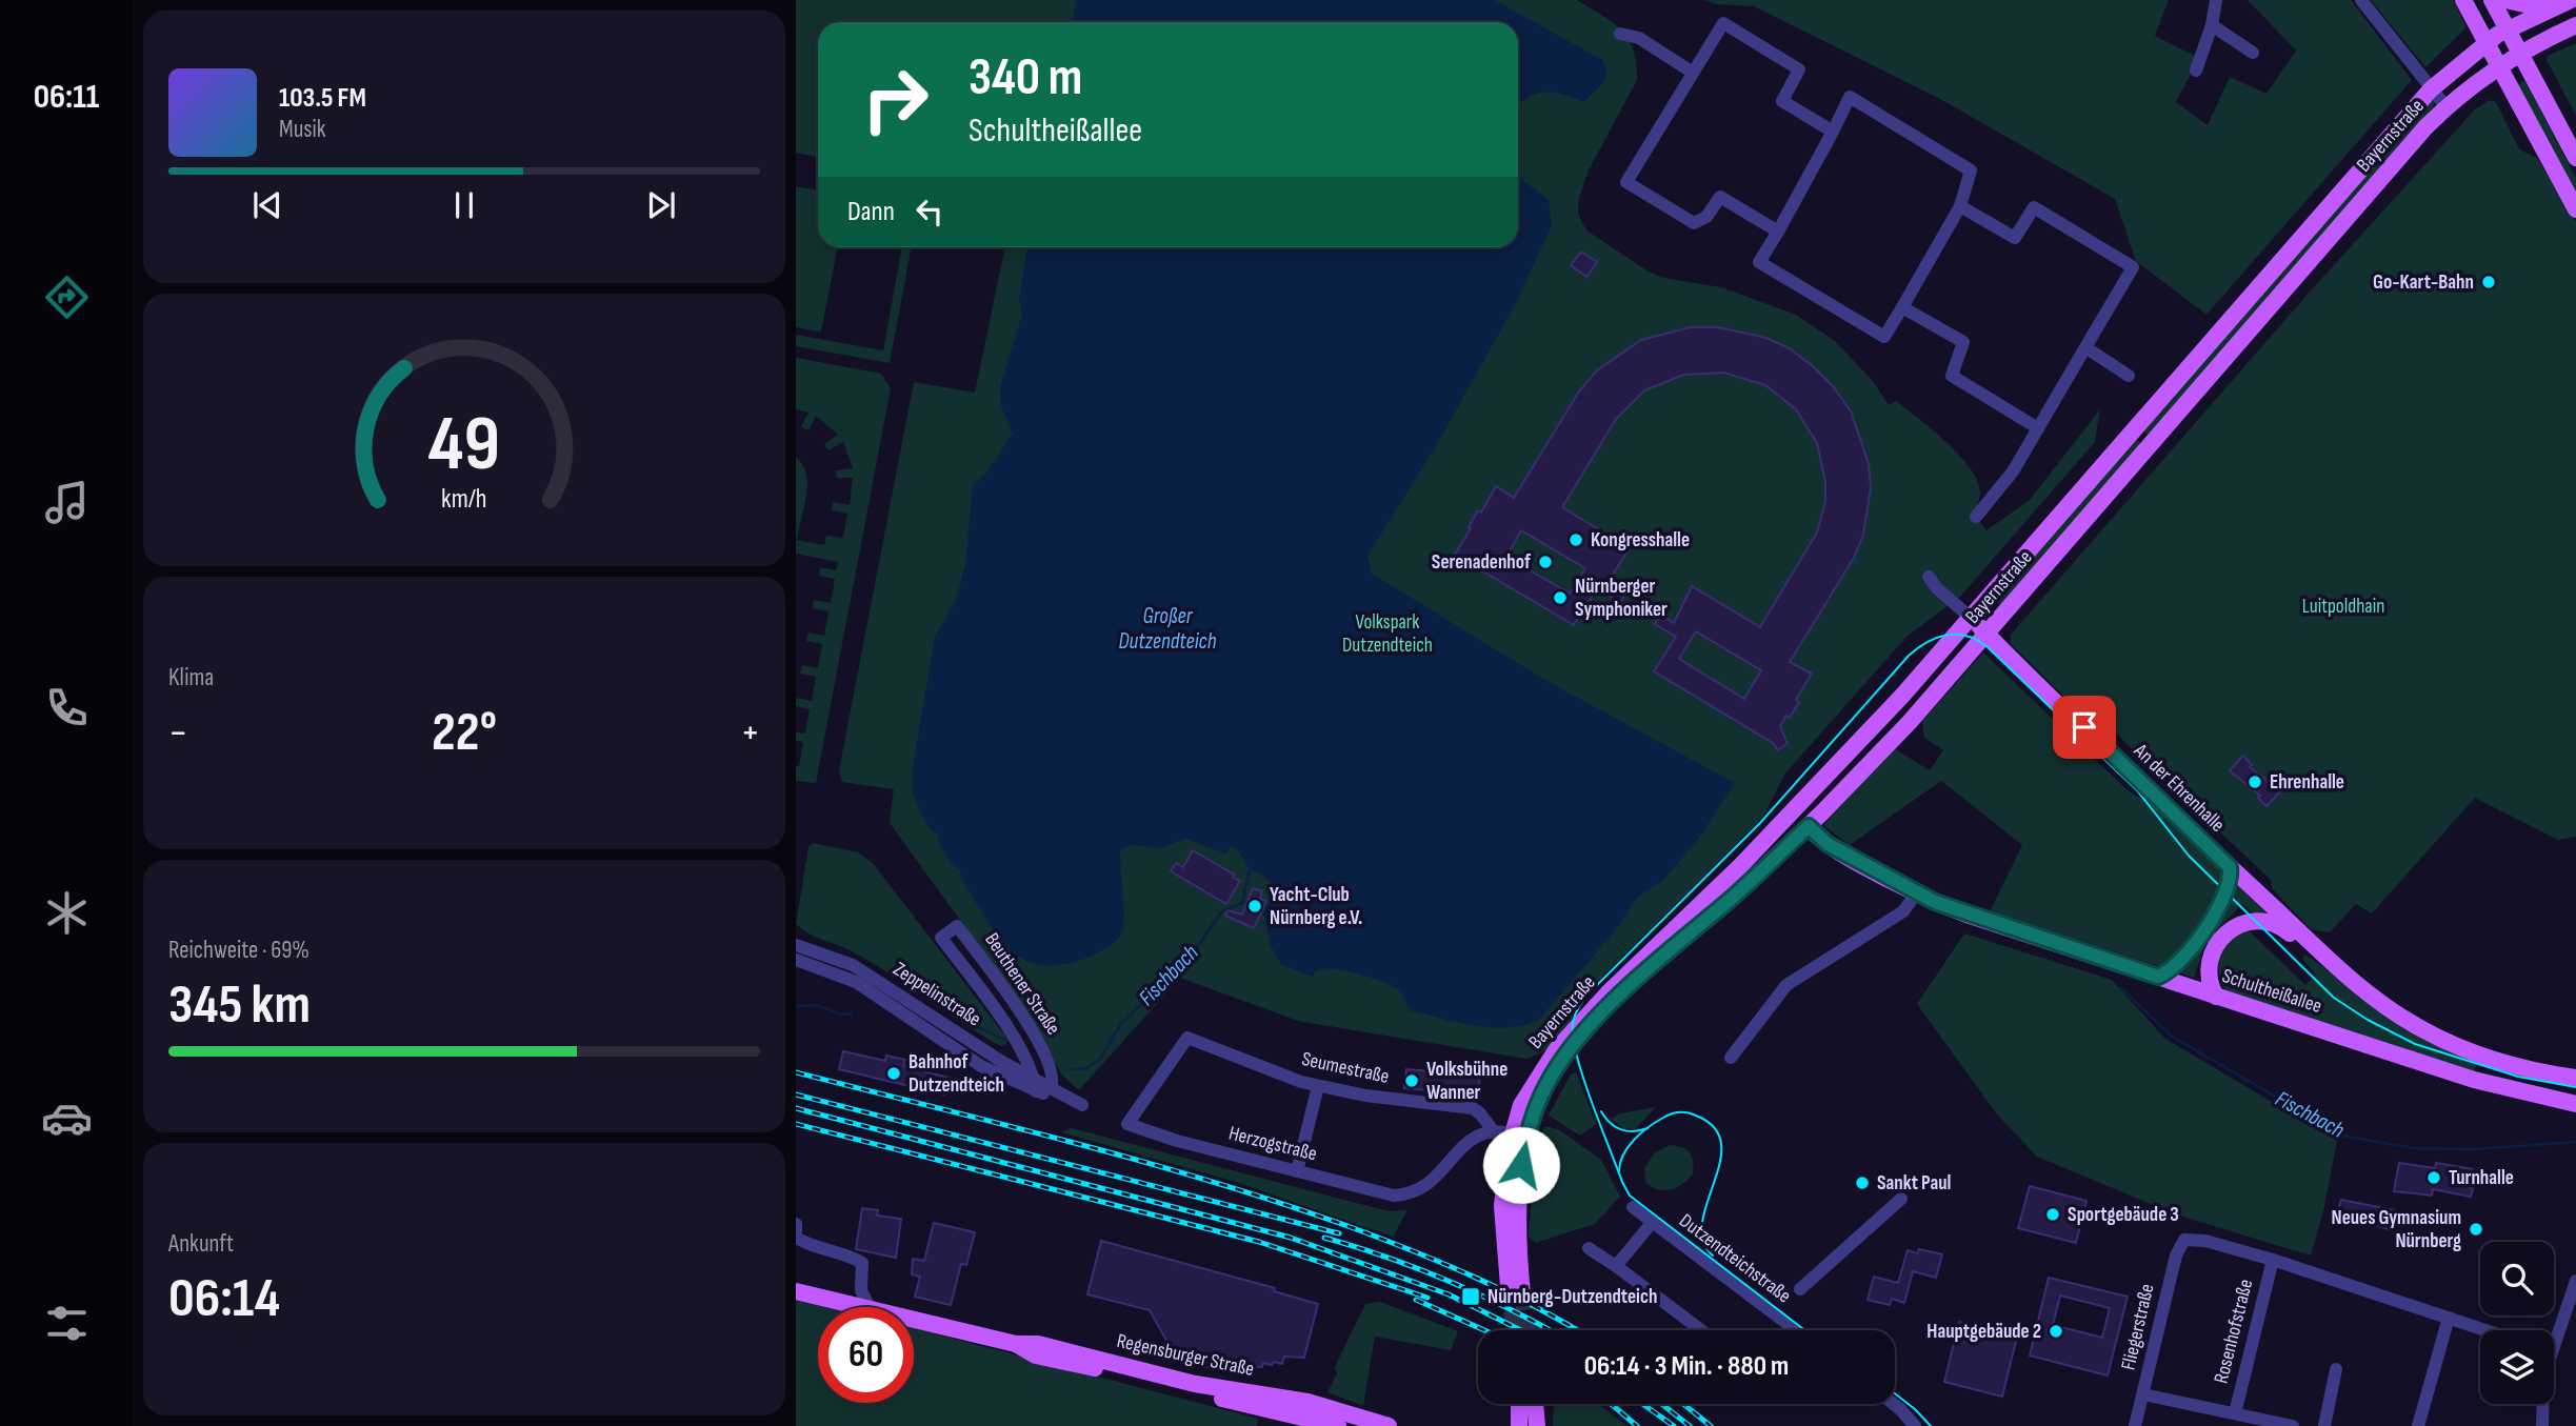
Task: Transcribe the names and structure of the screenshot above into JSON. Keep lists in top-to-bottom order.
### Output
{
  "streets": {
    "main road": [
      "Bayernstraße",
      "An der Ehrenhalle",
      "Schultheißallee",
      "Regensburger Straße"
    ],
    "street": [
      "Beuthener Straße",
      "Zeppelinstraße",
      "Seumestraße",
      "Herzogstraße",
      "Dutzendteichstraße",
      "Fliegerstraße",
      "Rosenhofstraße"
    ]
  },
  "crossings": [
    ["Bayernstraße", "An der Ehrenhalle"],
    ["Bayernstraße", "Schultheißallee"],
    ["An der Ehrenhalle", "Schultheißallee"],
    ["Beuthener Straße", "Zeppelinstraße"],
    ["Seumestraße", "Herzogstraße"],
    ["Fliegerstraße", "Rosenhofstraße"]
  ],
  "water": ["Großer Dutzendteich", "Fischbach"],
  "parks": ["Luitpoldhain", "Volkspark Dutzendteich"],
  "places": {
    "other": [
      "Go-Kart-Bahn",
      "Kongresshalle",
      "Serenadenhof",
      "Nürnberger Symphoniker",
      "Ehrenhalle",
      "Yacht-Club Nürnberg e.V.",
      "Bahnhof Dutzendteich",
      "Volksbühne Wanner",
      "Turnhalle",
      "Sankt Paul",
      "Sportgebäude 3",
      "Neues Gymnasium Nürnberg",
      "Hauptgebäude 2"
    ],
    "transit": ["Nürnberg-Dutzendteich"]
  },
  "page": {
    "tabs": "06:11",
    "turn": ["340 m", "Schultheißallee"],
    "song": ["103.5 FM", "Musik"],
    "then": "Dann",
    "tile": [
      "Klima",
      ["Reichweite · 69%", "345 km"],
      ["Ankunft", "06:14"]
    ],
    "heat": ["−", "22°", "+"],
    "limit": "60",
    "trip": "06:14 · 3 Min. · 880 m",
    "gauge": ["49", "km/h"]
  }
}
